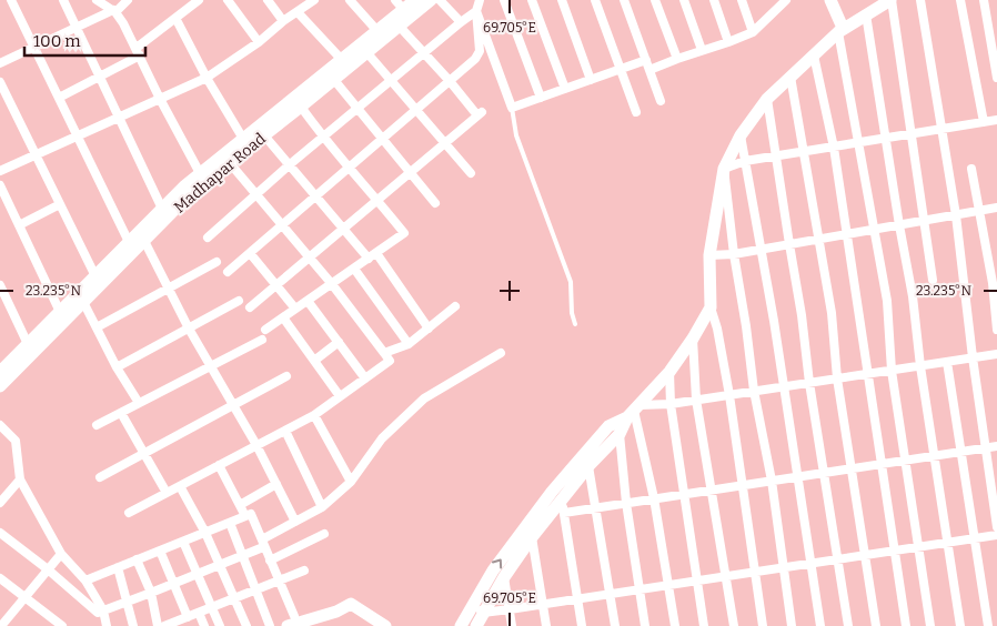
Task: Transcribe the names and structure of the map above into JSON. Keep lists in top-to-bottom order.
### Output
{
  "streets": {
    "street": ["Madhapar Road"]
  },
  "scale_bar": "100 m",
  "coordinates": ["69.705°E", "23.235°N"]
}
